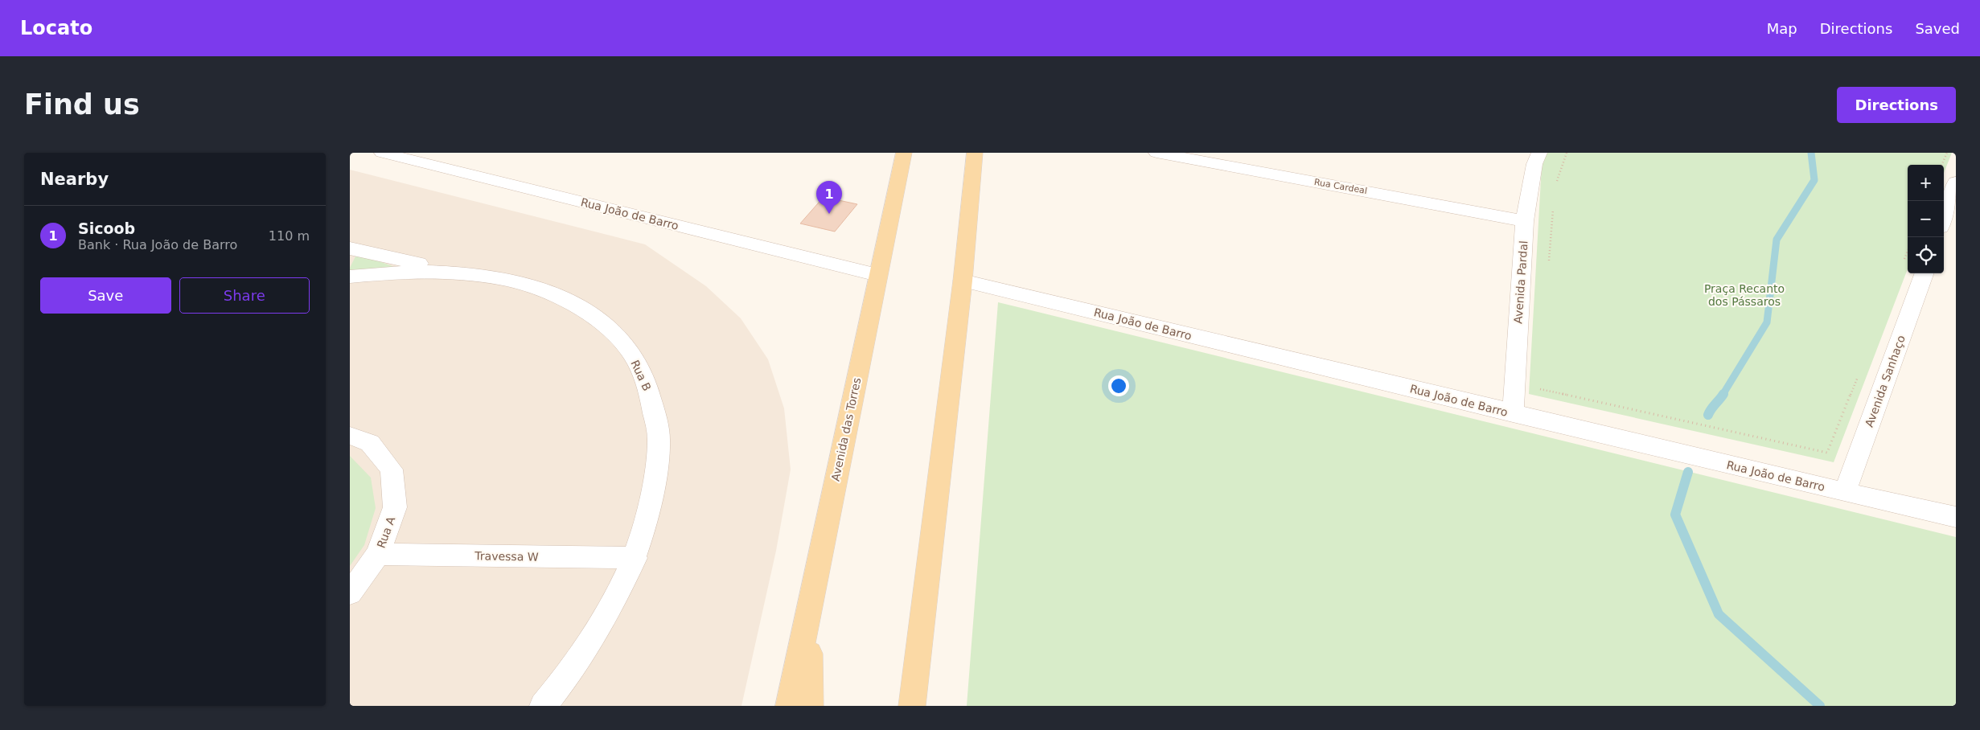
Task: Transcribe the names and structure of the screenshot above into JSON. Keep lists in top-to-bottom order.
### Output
{
  "streets": {
    "main road": ["Avenida das Torres"],
    "street": [
      "Rua Cardeal",
      "Rua João de Barro",
      "Avenida Pardal",
      "Rua B",
      "Avenida Sanhaço",
      "Rua A",
      "Travessa W"
    ]
  },
  "crossings": [
    ["Rua Cardeal", "Avenida Pardal"],
    ["Rua João de Barro", "Avenida Pardal"],
    ["Rua João de Barro", "Avenida Sanhaço"],
    ["Rua João de Barro", "Avenida das Torres"],
    ["Rua B", "Travessa W"],
    ["Rua A", "Travessa W"]
  ],
  "parks": ["Praça Recanto dos Pássaros"],
  "page": {
    "header": "Locato",
    "nav": ["Map", "Directions", "Saved"],
    "buttons": [
      "Directions",
      ["Save", "Share"]
    ],
    "title": "Find us",
    "heading": "Nearby",
    "map_buttons": ["+", "−"],
    "pins": "1",
    "list": [
      {
        "mark": "1",
        "name": "Sicoob",
        "note": "Bank · Rua João de Barro",
        "value": "110 m"
      }
    ]
  }
}
